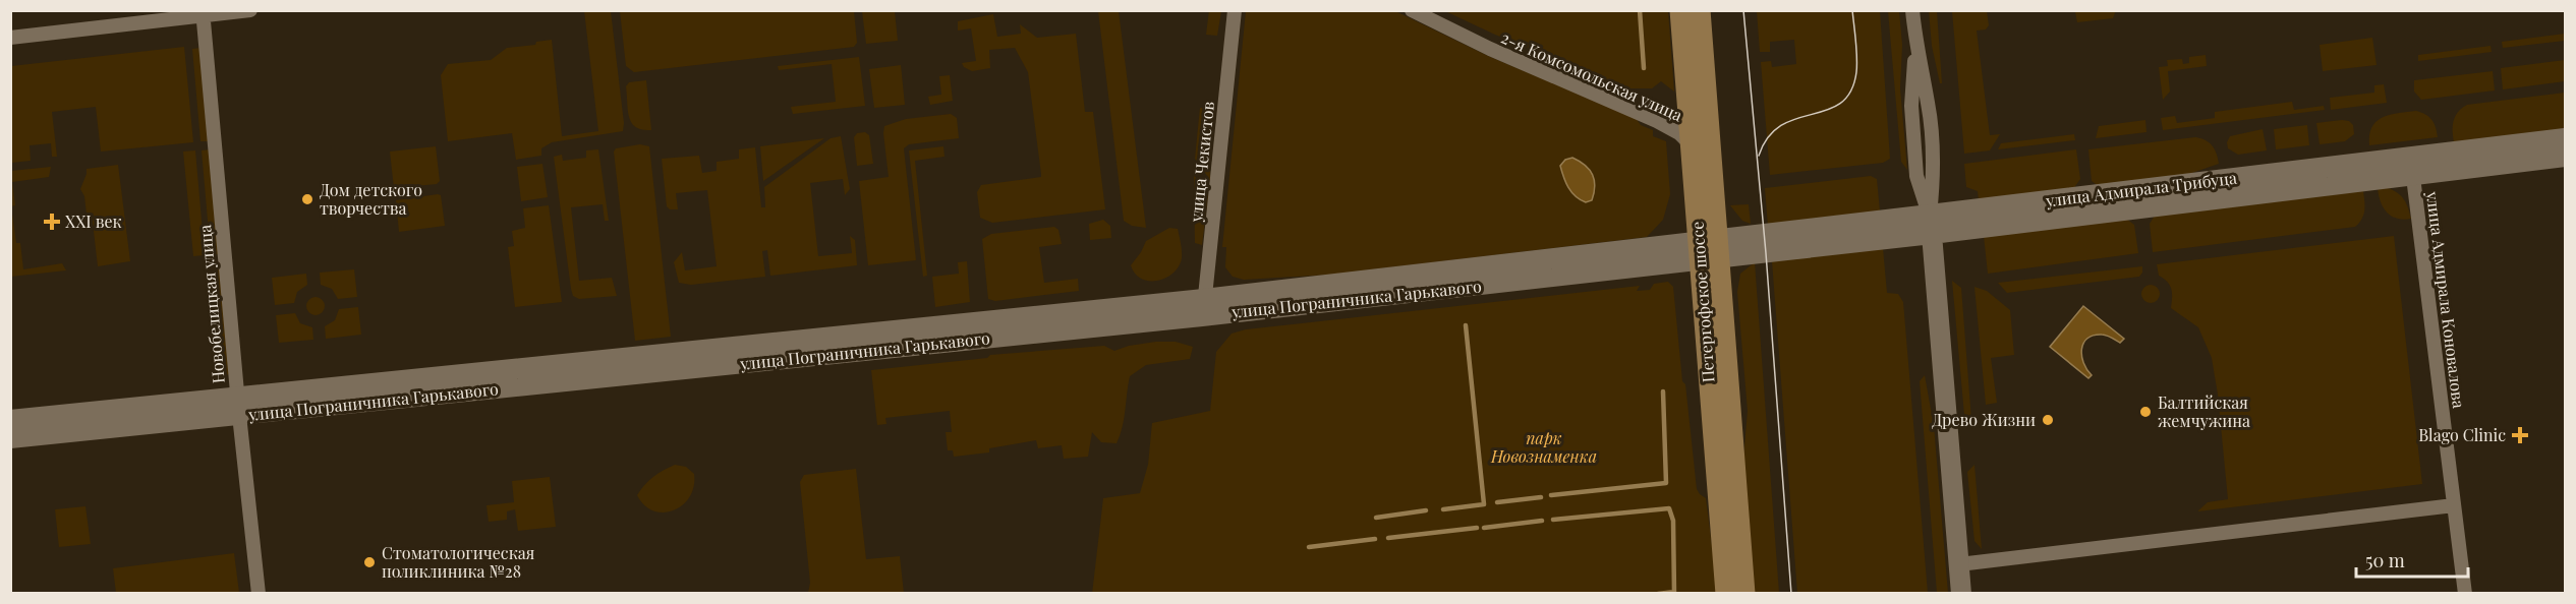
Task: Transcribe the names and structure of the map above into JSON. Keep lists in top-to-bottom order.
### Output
{
  "streets": {
    "main road": ["Петергофское шоссе"],
    "street": [
      "2-я Комсомольская улица",
      "улица Чекистов",
      "улица Адмирала Трибуца",
      "улица Пограничника Гарькавого",
      "улица Адмирала Коновалова",
      "Новобелицкая улица"
    ]
  },
  "crossings": [
    ["2-я Комсомольская улица", "Петергофское шоссе"],
    ["улица Чекистов", "улица Пограничника Гарькавого"],
    ["улица Адмирала Трибуца", "улица Пограничника Гарькавого"],
    ["улица Адмирала Трибуца", "улица Адмирала Коновалова"],
    ["улица Адмирала Трибуца", "Петергофское шоссе"],
    ["улица Пограничника Гарькавого", "Петергофское шоссе"],
    ["улица Пограничника Гарькавого", "Новобелицкая улица"]
  ],
  "parks": ["парк Новознаменка"],
  "places": {
    "other": [
      "Дом детского творчества",
      "Балтийская жемчужина",
      "Древо Жизни",
      "Стоматологическая поликлиника №28"
    ],
    "health": ["XXI век", "Blago Clinic"]
  },
  "scale_bar": "50 m"
}
